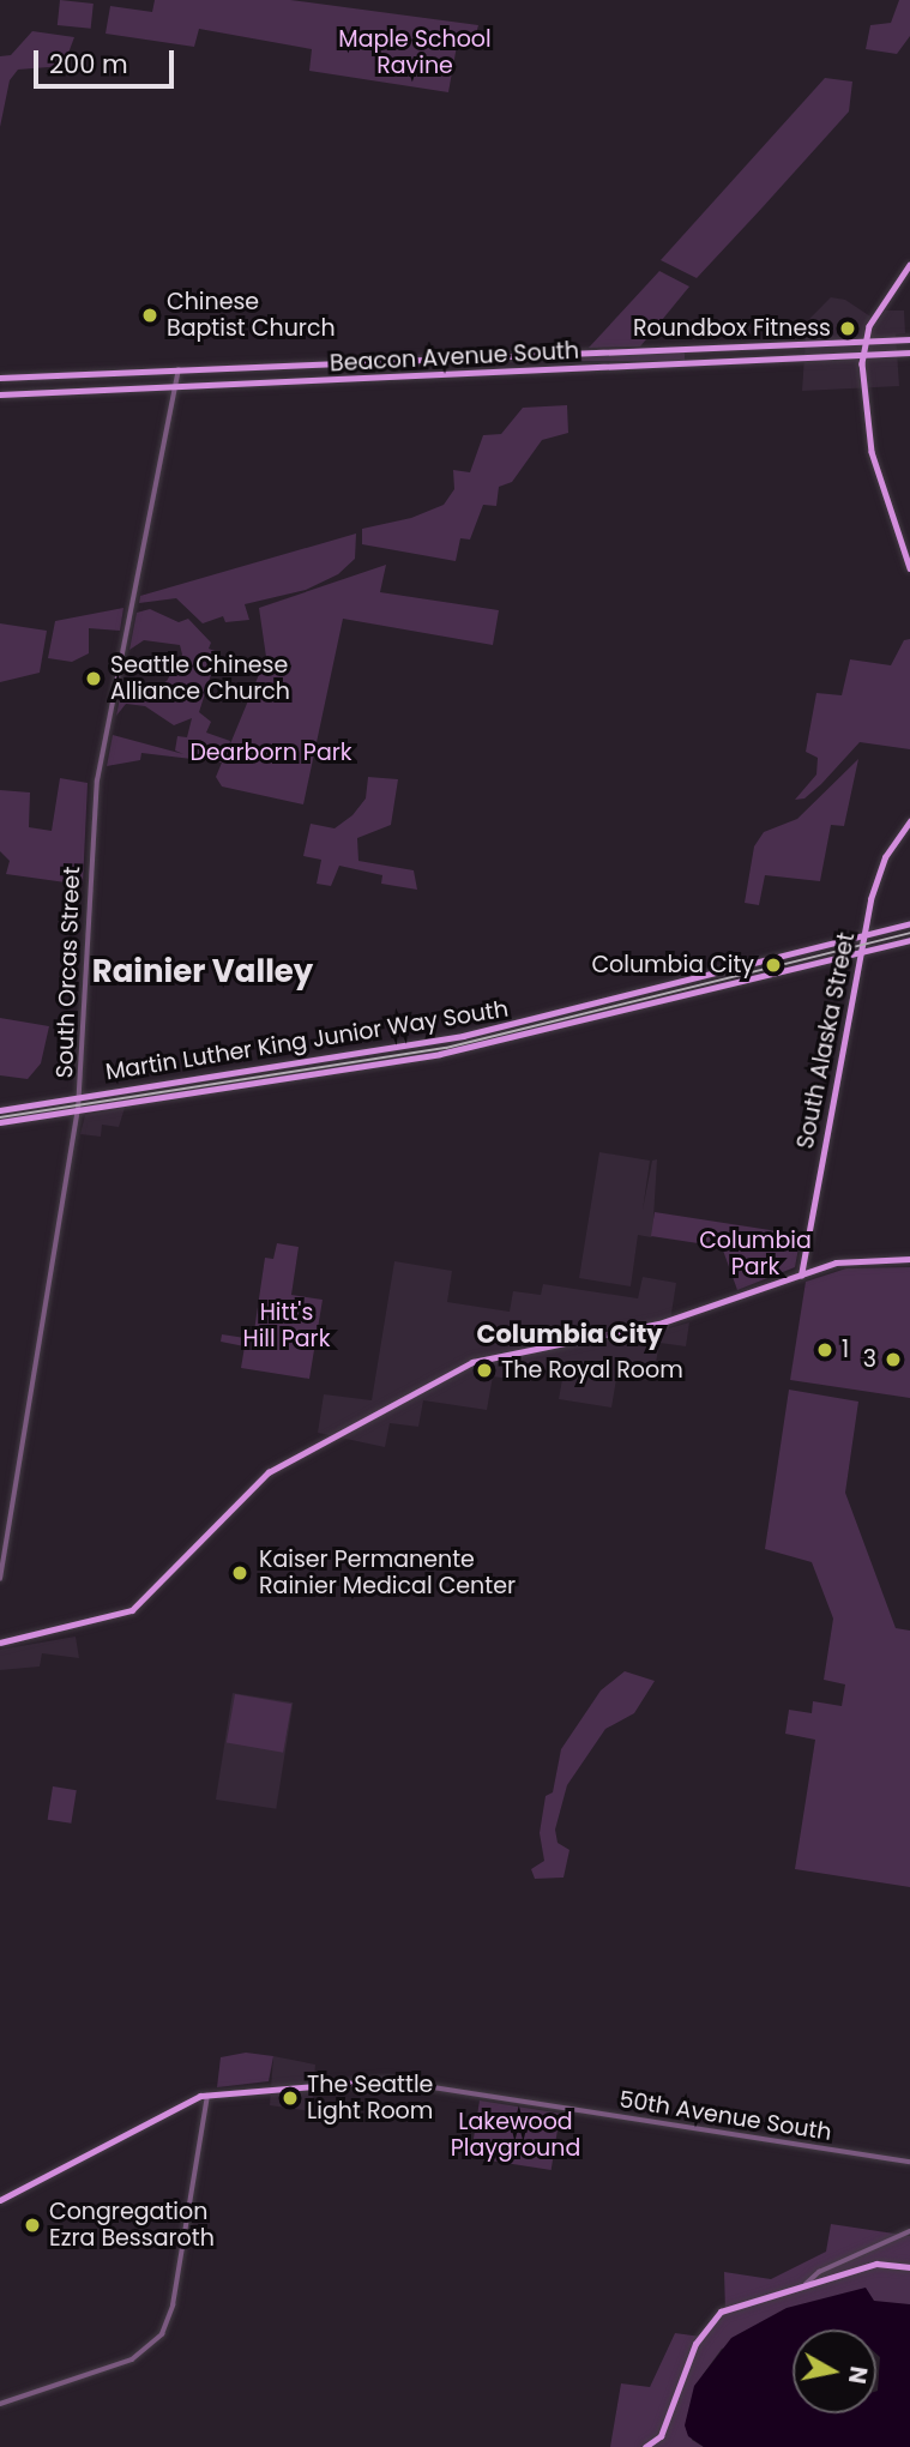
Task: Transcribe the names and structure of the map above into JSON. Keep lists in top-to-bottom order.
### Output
{
  "streets": {
    "main road": ["Beacon Avenue South", "Martin Luther King Junior Way South", "South Alaska Street"],
    "street": ["South Orcas Street", "50th Avenue South"]
  },
  "crossings": [
    ["Beacon Avenue South", "South Orcas Street"],
    ["South Orcas Street", "Martin Luther King Junior Way South"],
    ["Martin Luther King Junior Way South", "South Alaska Street"]
  ],
  "districts": ["Rainier Valley", "Columbia City"],
  "parks": [
    "Maple School Ravine",
    "Dearborn Park",
    "Columbia Park",
    "Hitt's Hill Park",
    "Lakewood Playground"
  ],
  "places": [
    "Chinese Baptist Church",
    "Roundbox Fitness",
    "Seattle Chinese Alliance Church",
    "Columbia City",
    "1",
    "3",
    "The Royal Room",
    "Kaiser Permanente Rainier Medical Center",
    "The Seattle Light Room",
    "Congregation Ezra Bessaroth"
  ],
  "scale_bar": "200 m",
  "north": "right"
}
